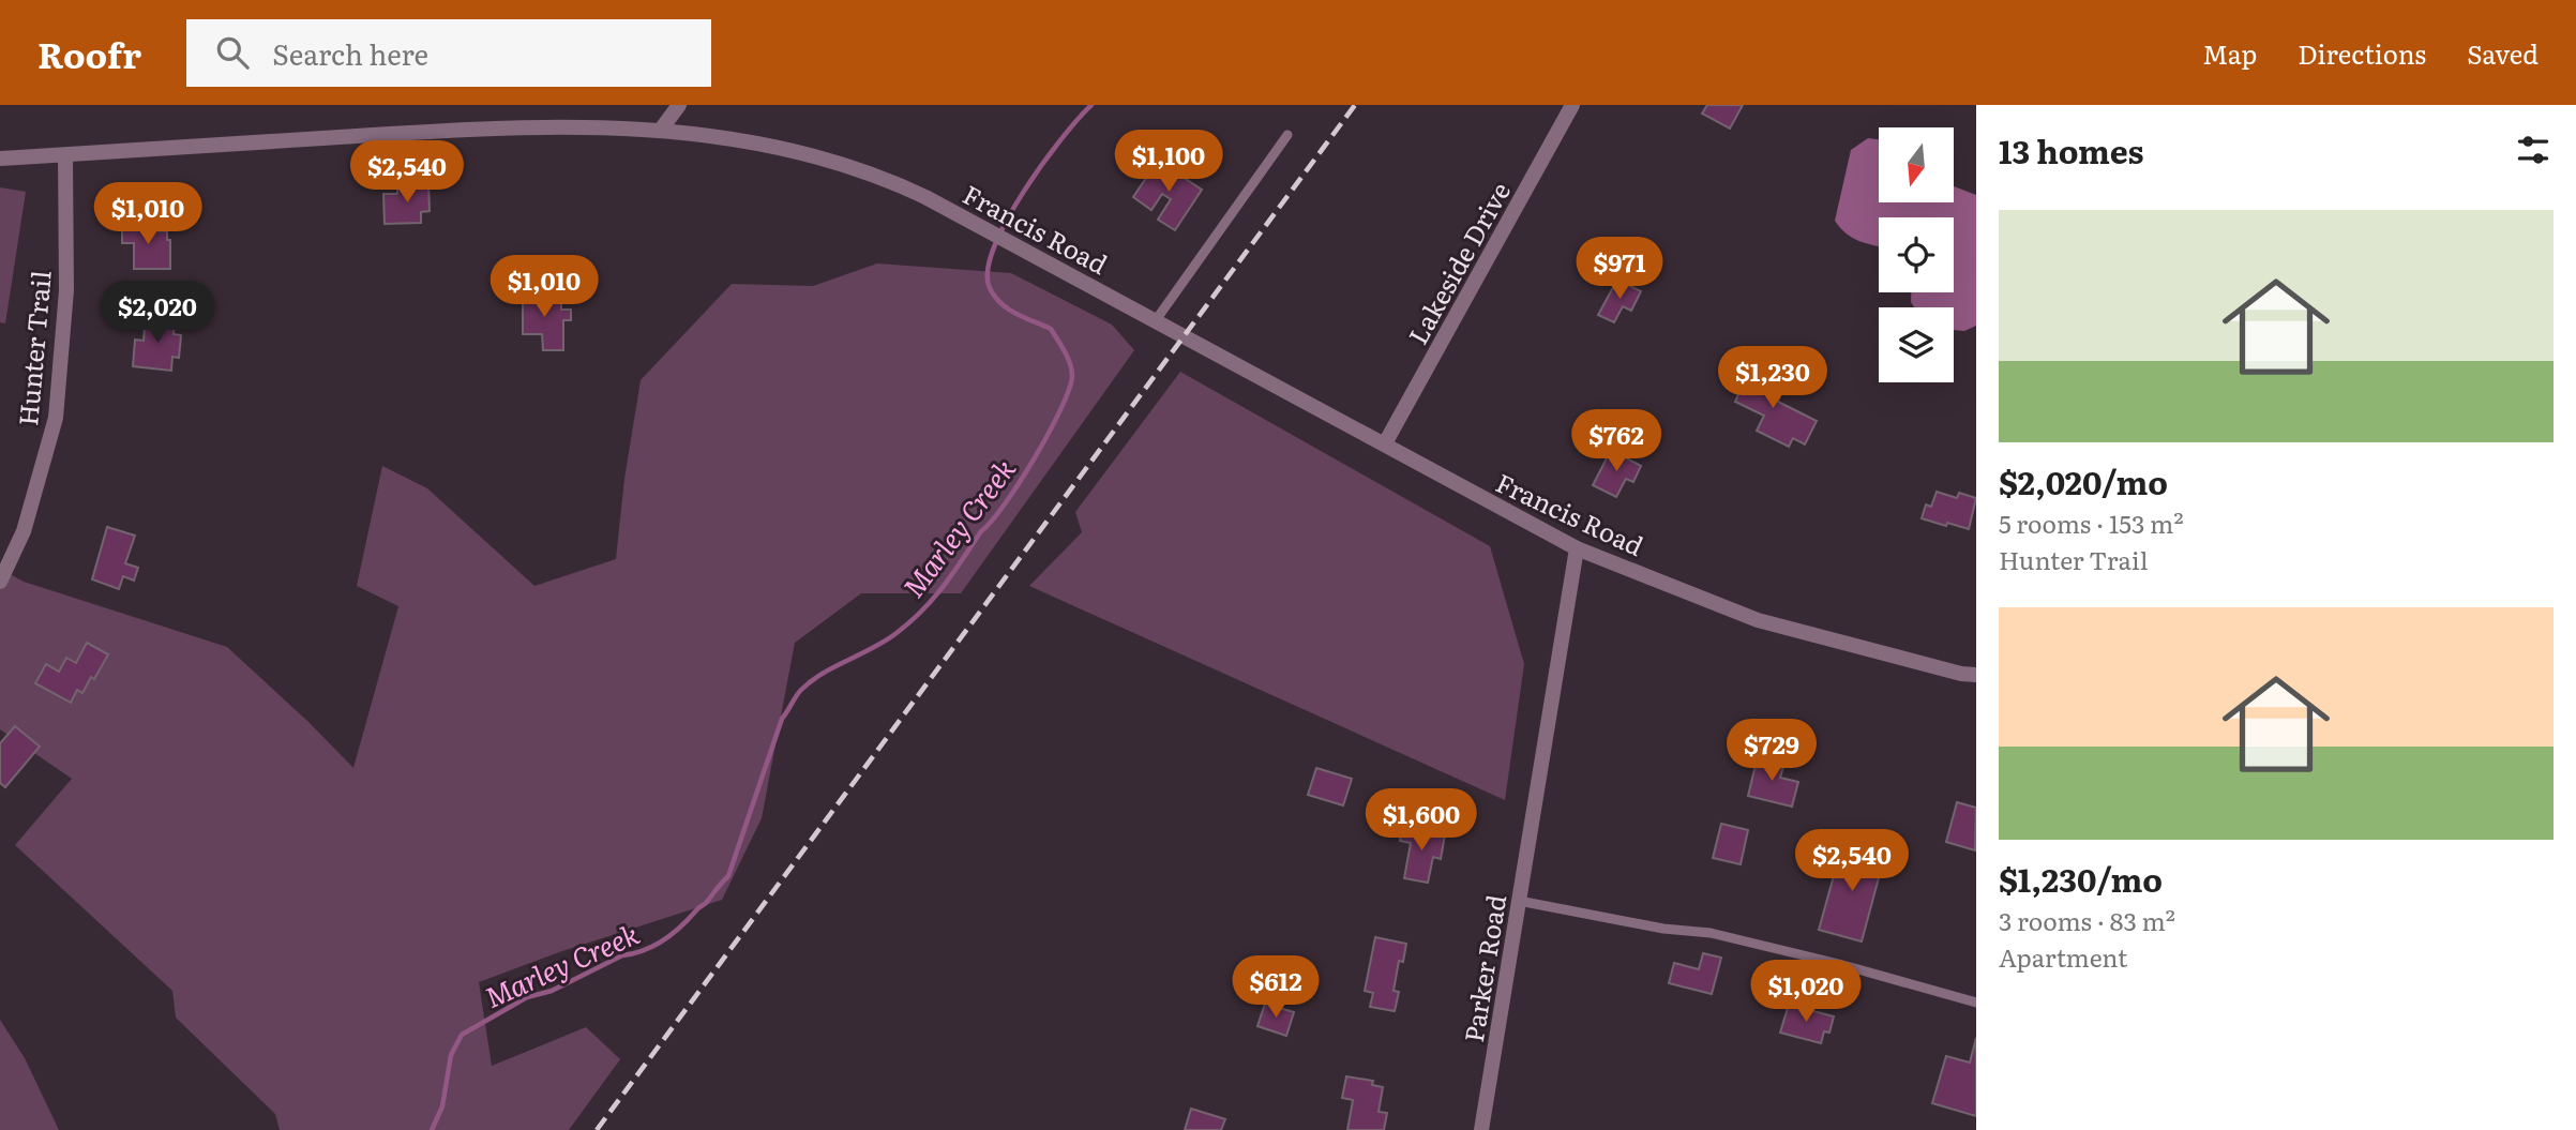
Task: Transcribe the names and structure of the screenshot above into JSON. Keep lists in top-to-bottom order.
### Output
{
  "streets": {
    "street": [
      "Francis Road",
      "Lakeside Drive",
      "Hunter Trail",
      "Parker Road"
    ]
  },
  "crossings": [
    ["Francis Road", "Lakeside Drive"],
    ["Francis Road", "Hunter Trail"],
    ["Francis Road", "Parker Road"]
  ],
  "water": ["Marley Creek"],
  "north": "bottom",
  "page": {
    "header": "Roofr",
    "search": "Search here",
    "nav": ["Map", "Directions", "Saved"],
    "heading": "13 homes",
    "price": [
      "$1,100",
      "$2,540",
      "$1,010",
      "$971",
      "$1,010",
      "$2,020",
      "$1,230",
      "$762",
      "$729",
      "$1,600",
      "$2,540",
      "$612",
      "$1,020"
    ],
    "list": [
      {
        "name": "$2,020/mo",
        "note": "5 rooms · 153 m² · Hunter Trail"
      },
      {
        "name": "$1,230/mo",
        "note": "3 rooms · 83 m² · Apartment"
      }
    ]
  }
}
